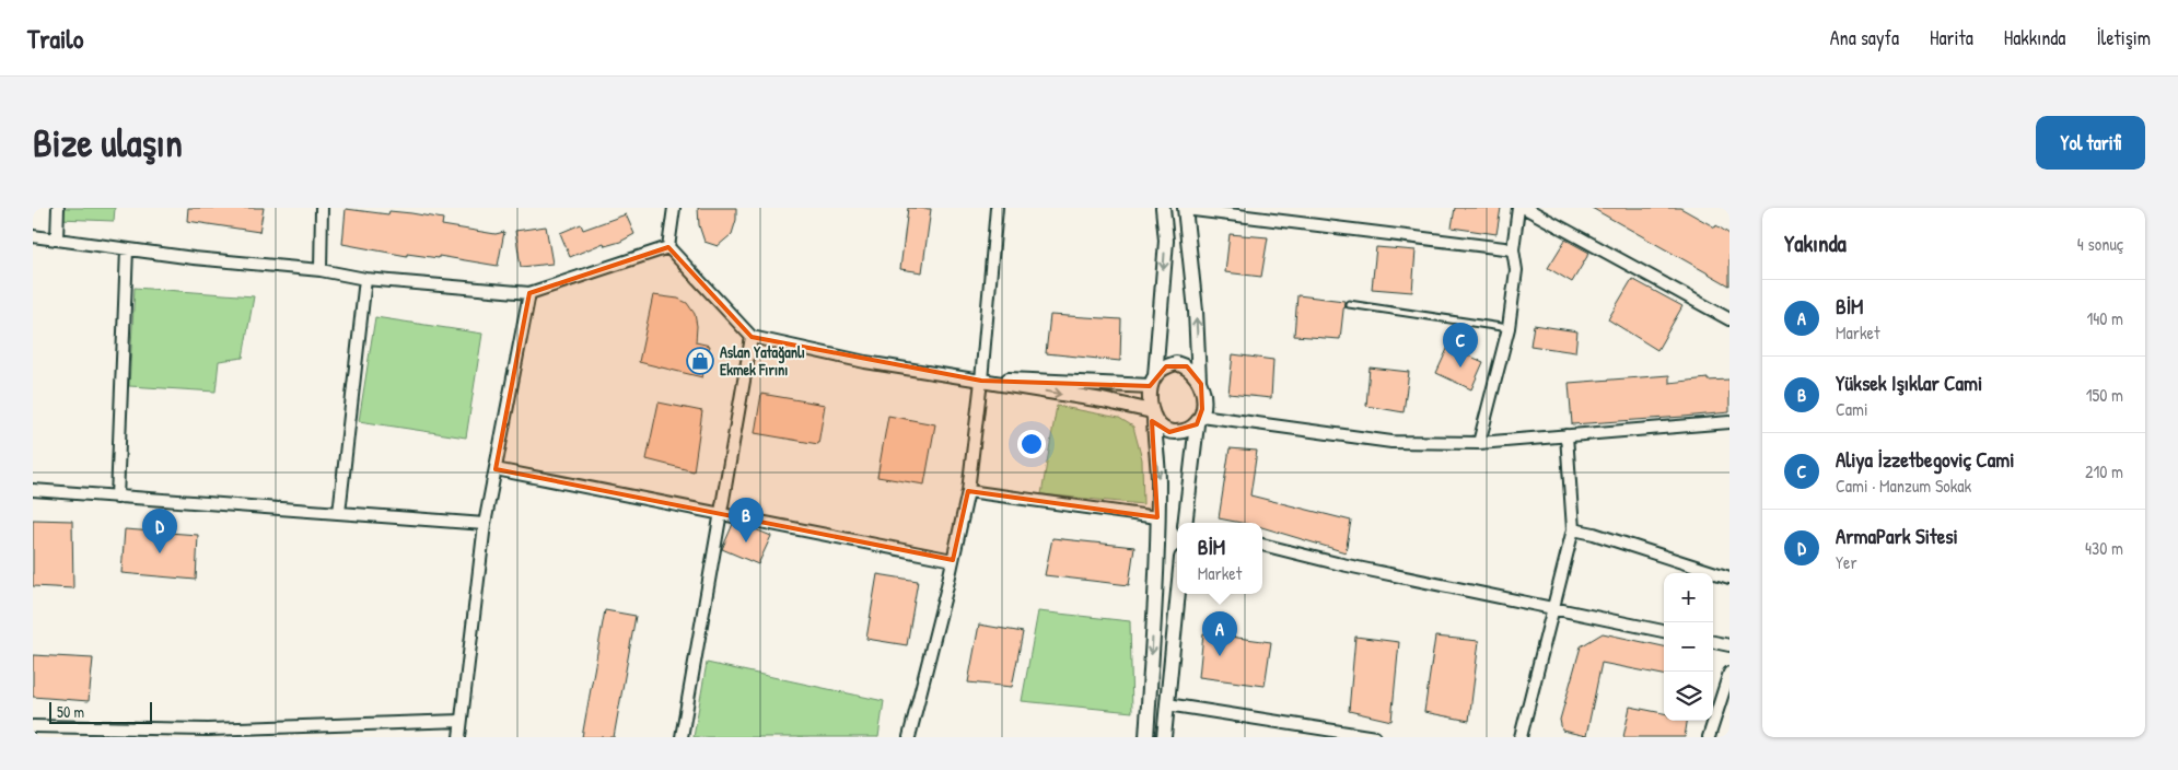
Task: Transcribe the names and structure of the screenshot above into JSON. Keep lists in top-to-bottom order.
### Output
{
  "places": {
    "shop": ["Aslan Yatağanlı Ekmek Fırını"]
  },
  "scale_bar": "50 m",
  "page": {
    "header": "Trailo",
    "nav": [
      "Ana sayfa",
      "Harita",
      "Hakkında",
      "İletişim"
    ],
    "buttons": "Yol tarifi",
    "title": "Bize ulaşın",
    "heading": ["Yakında", "4 sonuç"],
    "list": [
      {
        "mark": "A",
        "name": "BİM",
        "note": "Market",
        "value": "140 m"
      },
      {
        "mark": "B",
        "name": "Yüksek Işıklar Cami",
        "note": "Cami",
        "value": "150 m"
      },
      {
        "mark": "C",
        "name": "Aliya İzzetbegoviç Cami",
        "note": "Cami · Manzum Sokak",
        "value": "210 m"
      },
      {
        "mark": "D",
        "name": "ArmaPark Sitesi",
        "note": "Yer",
        "value": "430 m"
      }
    ],
    "pins": [
      "C",
      "B",
      "D",
      "A"
    ],
    "popup": ["BİM", "Market"],
    "map_buttons": ["+", "−"],
    "scale": "50 m"
  }
}
